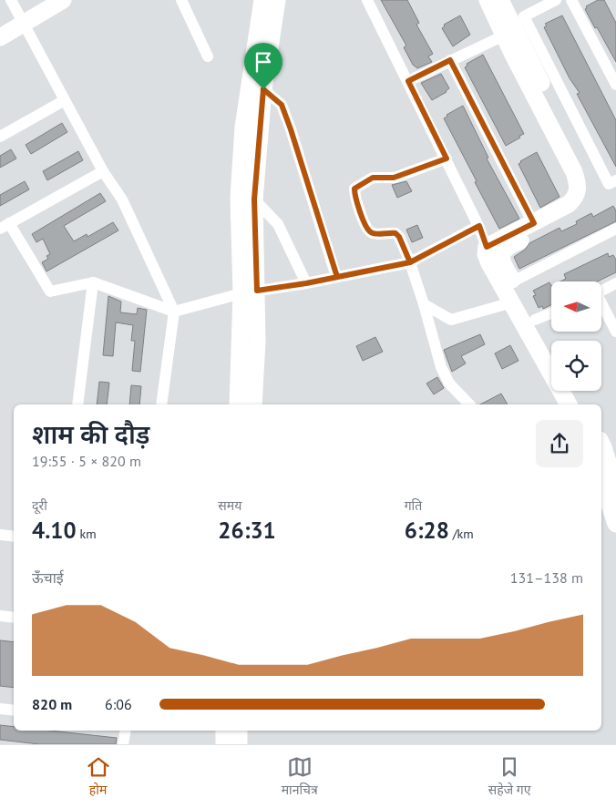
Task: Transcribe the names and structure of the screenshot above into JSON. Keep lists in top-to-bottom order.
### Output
{
  "north": "left",
  "page": {
    "heading": ["शाम की दौड़", "19:55 · 5 × 820 m"],
    "stats": [
      ["दूरी", "4.10 km"],
      ["समय", "26:31"],
      ["गति", "6:28 /km"]
    ],
    "chart": ["ऊँचाई", "131–138 m"],
    "list": [
      {
        "name": "820 m",
        "note": "6:06"
      }
    ],
    "tabs": ["होम", "मानचित्र", "सहेजे गए"]
  }
}
